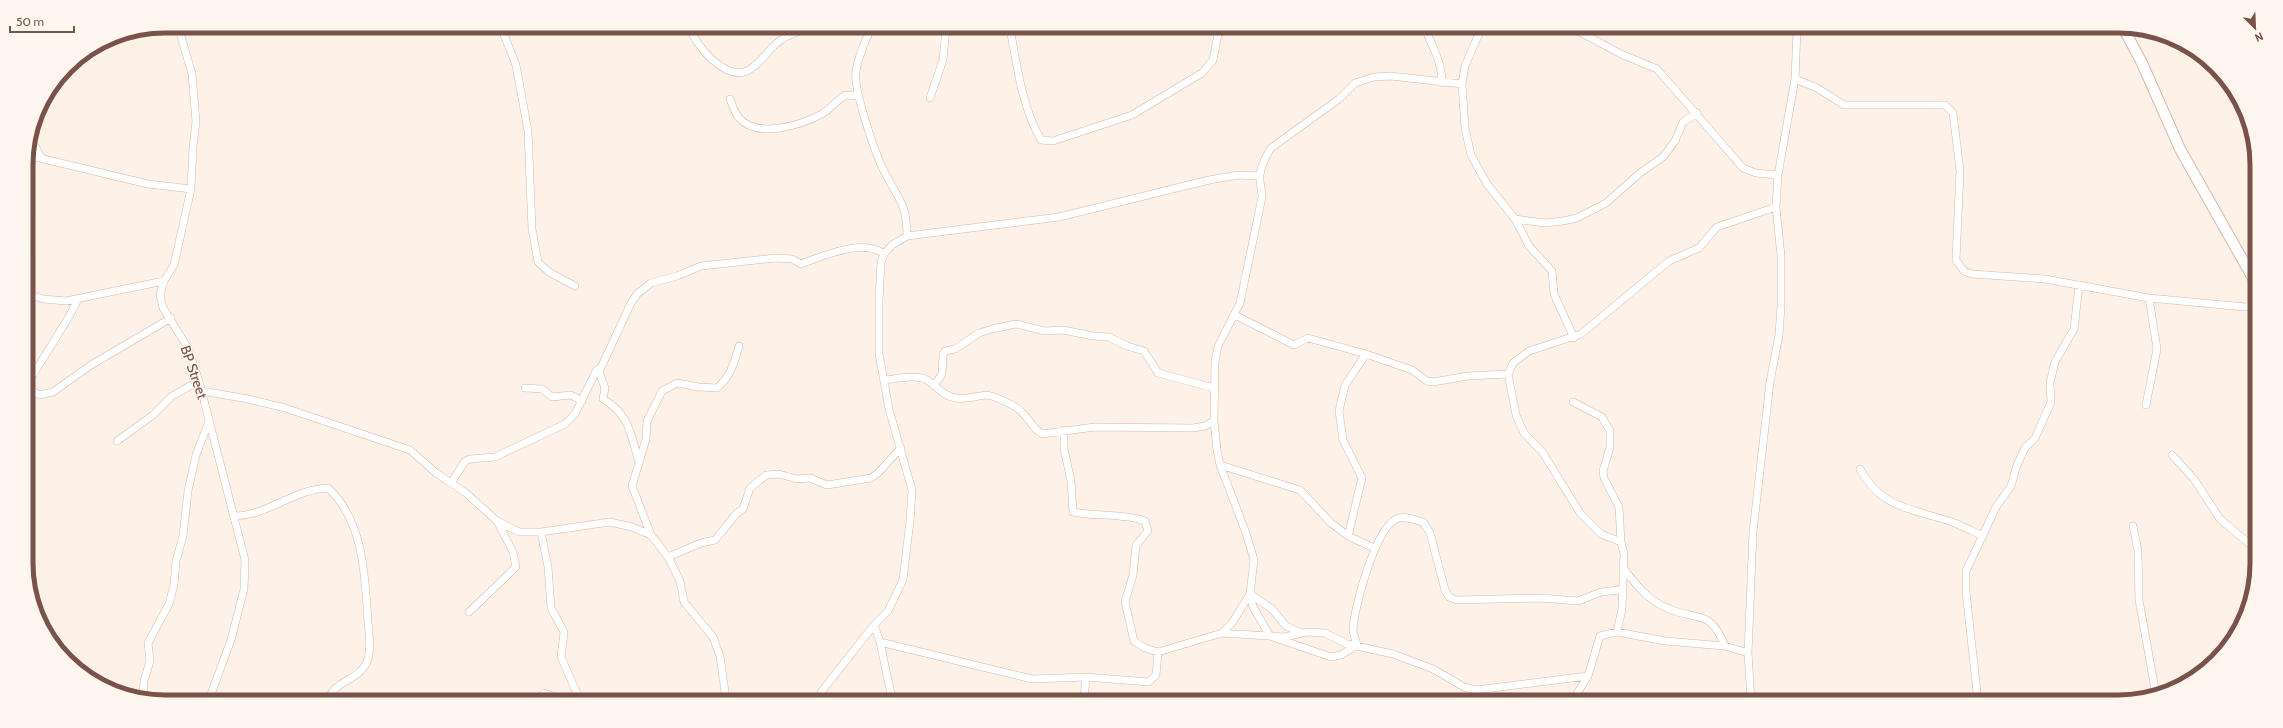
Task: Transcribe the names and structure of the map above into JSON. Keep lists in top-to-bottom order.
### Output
{
  "streets": {
    "street": ["BP Street"]
  },
  "scale_bar": "50 m",
  "north": "bottom right"
}
